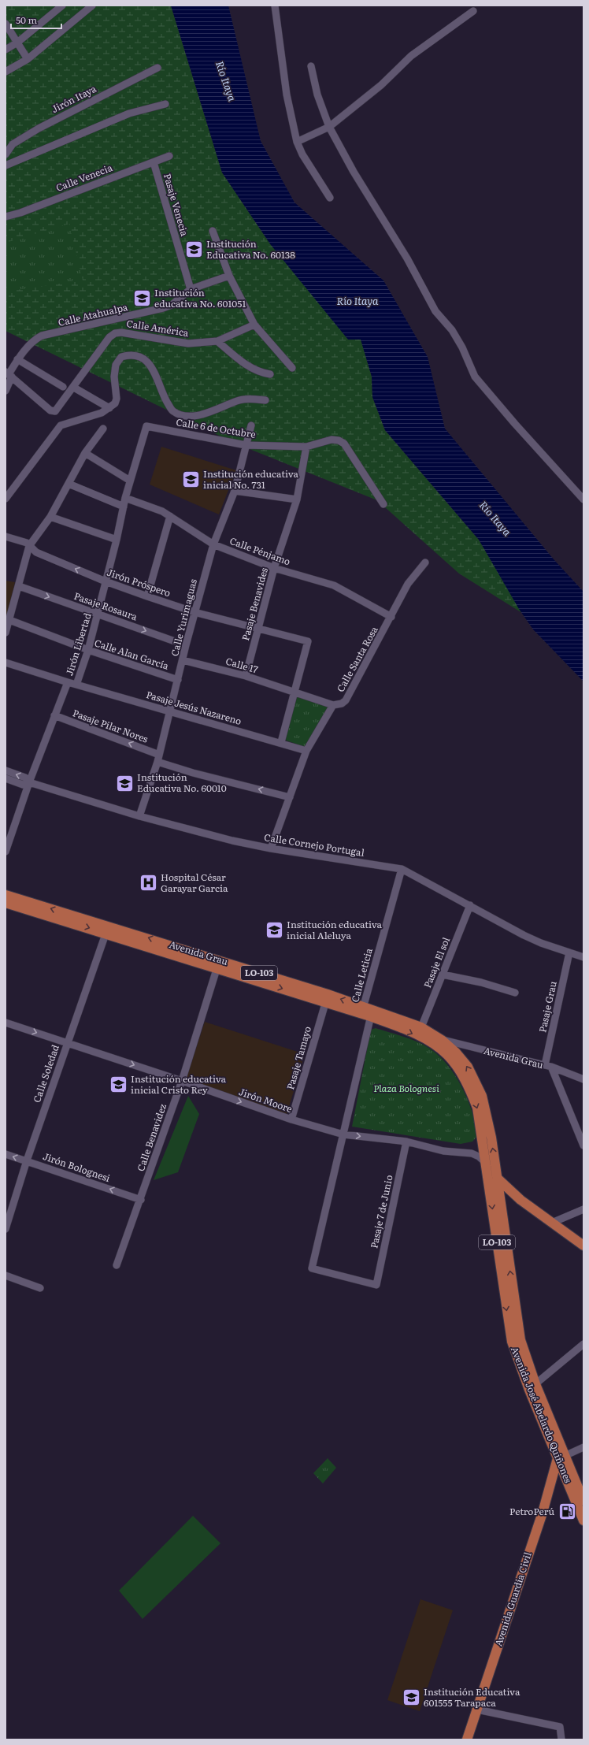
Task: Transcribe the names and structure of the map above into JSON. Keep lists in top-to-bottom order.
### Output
{
  "streets": {
    "main road": [
      "Avenida Grau",
      "LO-103",
      "Avenida José Abelardo Quiñones",
      "Avenida Guardia Civil"
    ],
    "street": [
      "Jirón Itaya",
      "Calle Venecia",
      "Pasaje Venecia",
      "Calle Atahualpa",
      "Calle América",
      "Calle 6 de Octubre",
      "Calle Pénjamo",
      "Jirón Próspero",
      "Pasaje Benavides",
      "Pasaje Rosaura",
      "Calle Yurimaguas",
      "Jirón Libertad",
      "Calle Alan García",
      "Calle Santa Rosa",
      "Calle 17",
      "Pasaje Jesús Nazareno",
      "Pasaje Pilar Nores",
      "Calle Cornejo Portugal",
      "Pasaje El sol",
      "Calle Leticia",
      "Pasaje Grau",
      "Pasaje Tamayo",
      "Calle Soledad",
      "Jirón Moore",
      "Calle Benavidez",
      "Jirón Bolognesi",
      "Pasaje 7 de Junio"
    ]
  },
  "crossings": [
    ["Calle Venecia", "Pasaje Venecia"],
    ["Pasaje Venecia", "Calle Atahualpa"],
    ["Calle Atahualpa", "Calle América"],
    ["Calle 6 de Octubre", "Pasaje Benavides"],
    ["Calle 6 de Octubre", "Calle Yurimaguas"],
    ["Calle 6 de Octubre", "Jirón Libertad"],
    ["Calle Pénjamo", "Pasaje Benavides"],
    ["Calle Pénjamo", "Calle Yurimaguas"],
    ["Calle Pénjamo", "Jirón Libertad"],
    ["Calle Pénjamo", "Calle Santa Rosa"],
    ["Jirón Próspero", "Pasaje Benavides"],
    ["Jirón Próspero", "Calle Yurimaguas"],
    ["Jirón Próspero", "Jirón Libertad"],
    ["Jirón Próspero", "Calle 17"],
    ["Pasaje Benavides", "Calle 17"],
    ["Pasaje Rosaura", "Calle Yurimaguas"],
    ["Pasaje Rosaura", "Jirón Libertad"],
    ["Calle Yurimaguas", "Calle Alan García"],
    ["Calle Yurimaguas", "Calle 17"],
    ["Calle Yurimaguas", "Pasaje Jesús Nazareno"],
    ["Calle Yurimaguas", "Pasaje Pilar Nores"],
    ["Calle Yurimaguas", "Calle Cornejo Portugal"],
    ["Jirón Libertad", "Calle Alan García"],
    ["Jirón Libertad", "Pasaje Jesús Nazareno"],
    ["Jirón Libertad", "Pasaje Pilar Nores"],
    ["Jirón Libertad", "Calle Cornejo Portugal"],
    ["Calle Santa Rosa", "Calle 17"],
    ["Calle Cornejo Portugal", "Pasaje El sol"],
    ["Calle Cornejo Portugal", "Calle Leticia"],
    ["Calle Cornejo Portugal", "Pasaje Grau"],
    ["Avenida Grau", "Pasaje El sol"],
    ["Avenida Grau", "Calle Leticia"],
    ["Avenida Grau", "Pasaje Grau"],
    ["Avenida Grau", "Pasaje Tamayo"],
    ["Avenida Grau", "Calle Soledad"],
    ["Avenida Grau", "Calle Benavidez"],
    ["Avenida Grau", "Avenida José Abelardo Quiñones"],
    ["Calle Leticia", "Jirón Moore"],
    ["Calle Leticia", "Pasaje 7 de Junio"],
    ["Calle Leticia", "Avenida José Abelardo Quiñones"],
    ["Pasaje Tamayo", "Jirón Moore"],
    ["Calle Soledad", "Jirón Moore"],
    ["Calle Soledad", "Jirón Bolognesi"],
    ["Jirón Moore", "Calle Benavidez"],
    ["Jirón Moore", "Pasaje 7 de Junio"],
    ["Jirón Moore", "Avenida José Abelardo Quiñones"],
    ["Calle Benavidez", "Jirón Bolognesi"],
    ["Avenida José Abelardo Quiñones", "Avenida Guardia Civil"]
  ],
  "one_way": [
    "Pasaje Rosaura",
    "Pasaje Pilar Nores",
    "Jirón Moore",
    "Jirón Bolognesi"
  ],
  "water": ["Río Itaya"],
  "parks": ["Plaza Bolognesi"],
  "places": {
    "school or university": [
      "Institución Educativa No. 60138",
      "Institución educativa No. 601051",
      "Institución educativa inicial No. 731",
      "Institución Educativa No. 60010",
      "Institución educativa inicial Aleluya",
      "Institución educativa inicial Cristo Rey",
      "Institución Educativa 601555 Tarapaca"
    ],
    "hospital": ["Hospital César Garayar García"],
    "fuel station": ["PetroPerú"]
  },
  "scale_bar": "50 m"
}
